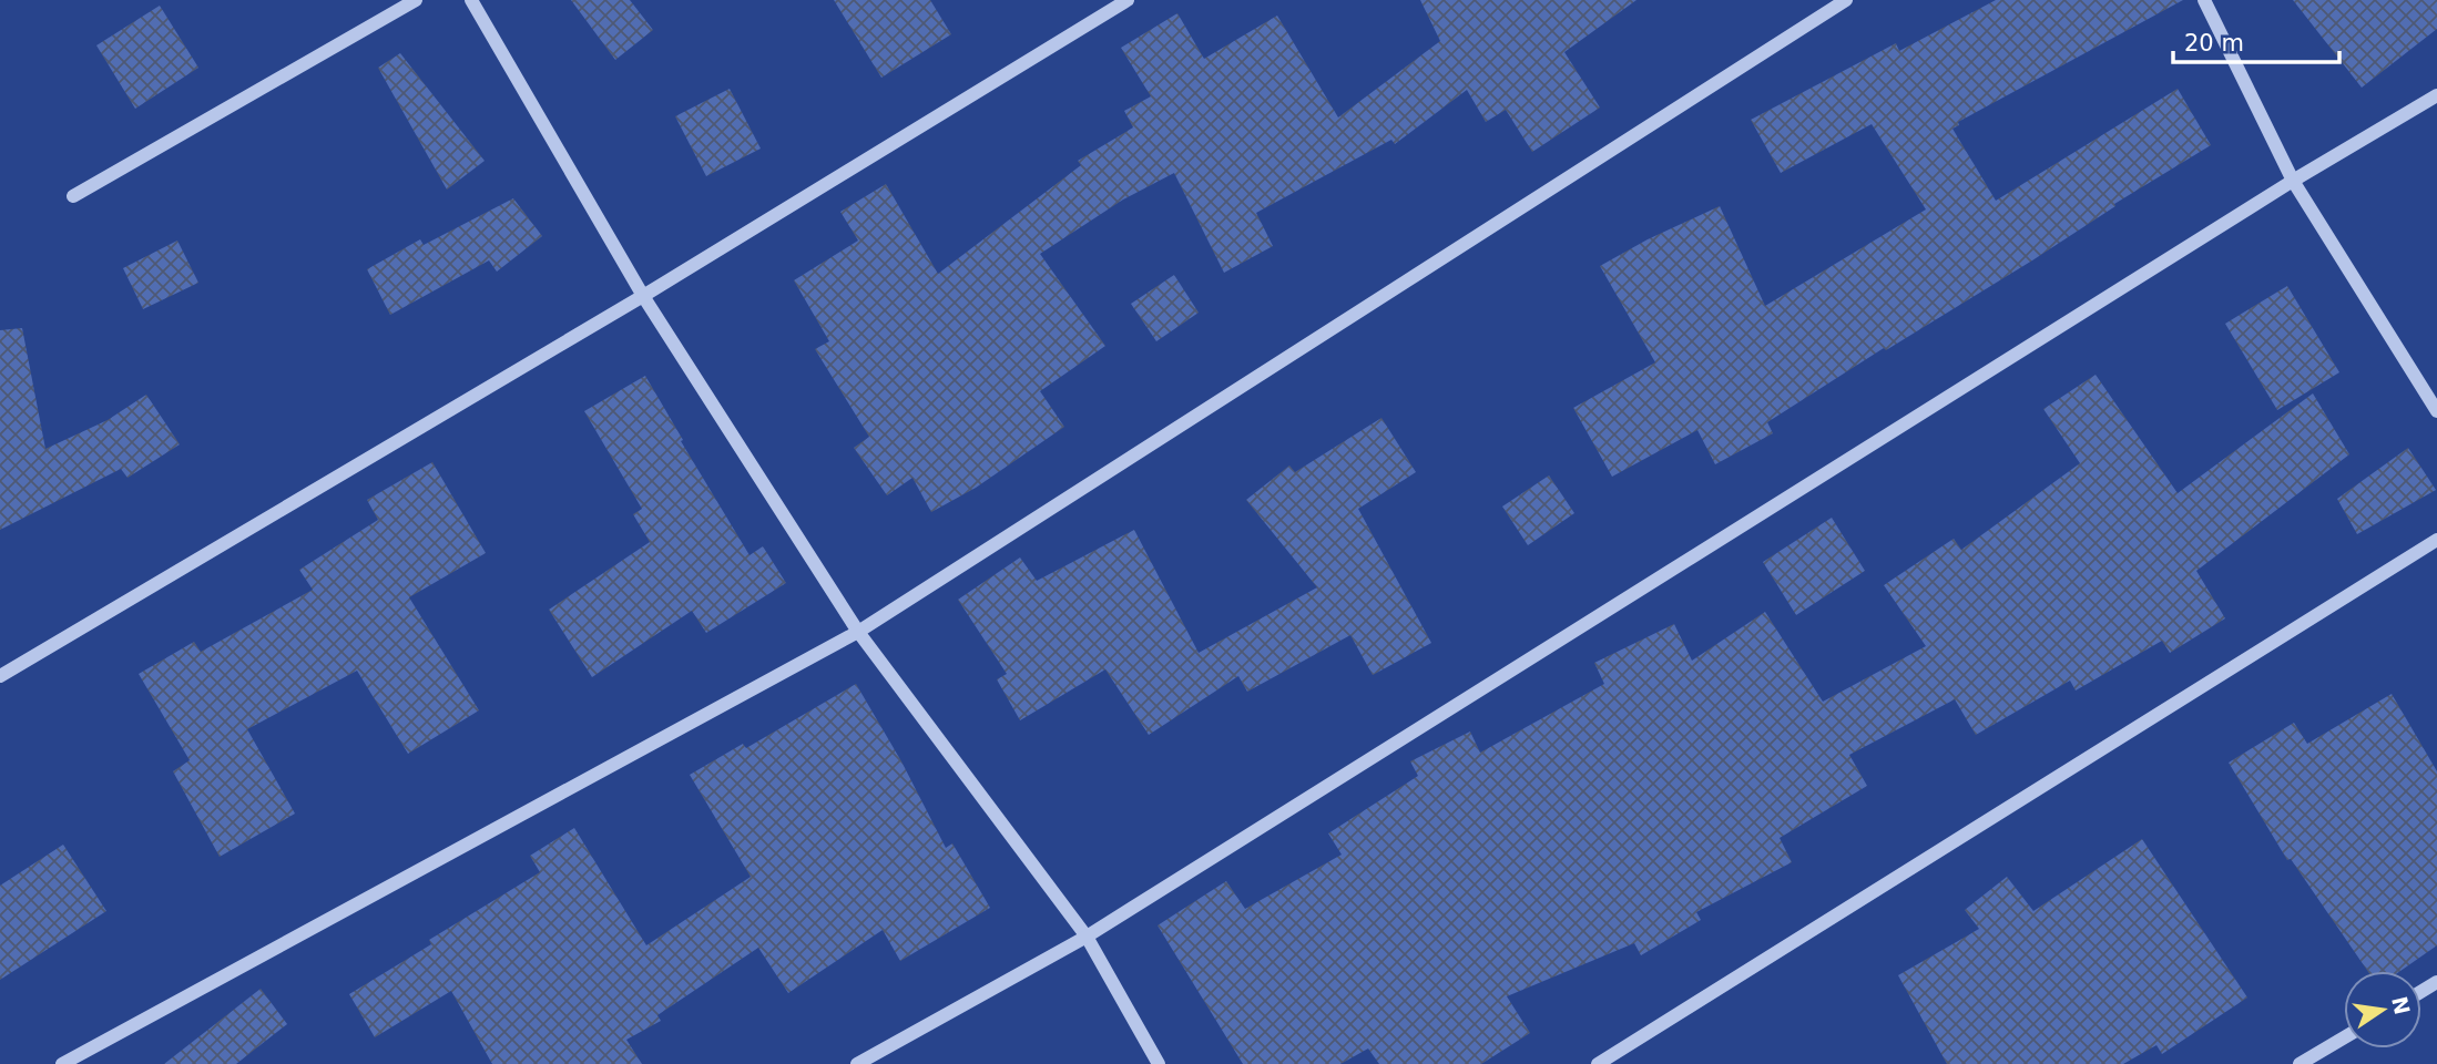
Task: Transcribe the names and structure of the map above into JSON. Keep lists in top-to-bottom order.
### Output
{
  "scale_bar": "20 m",
  "north": "right"
}
